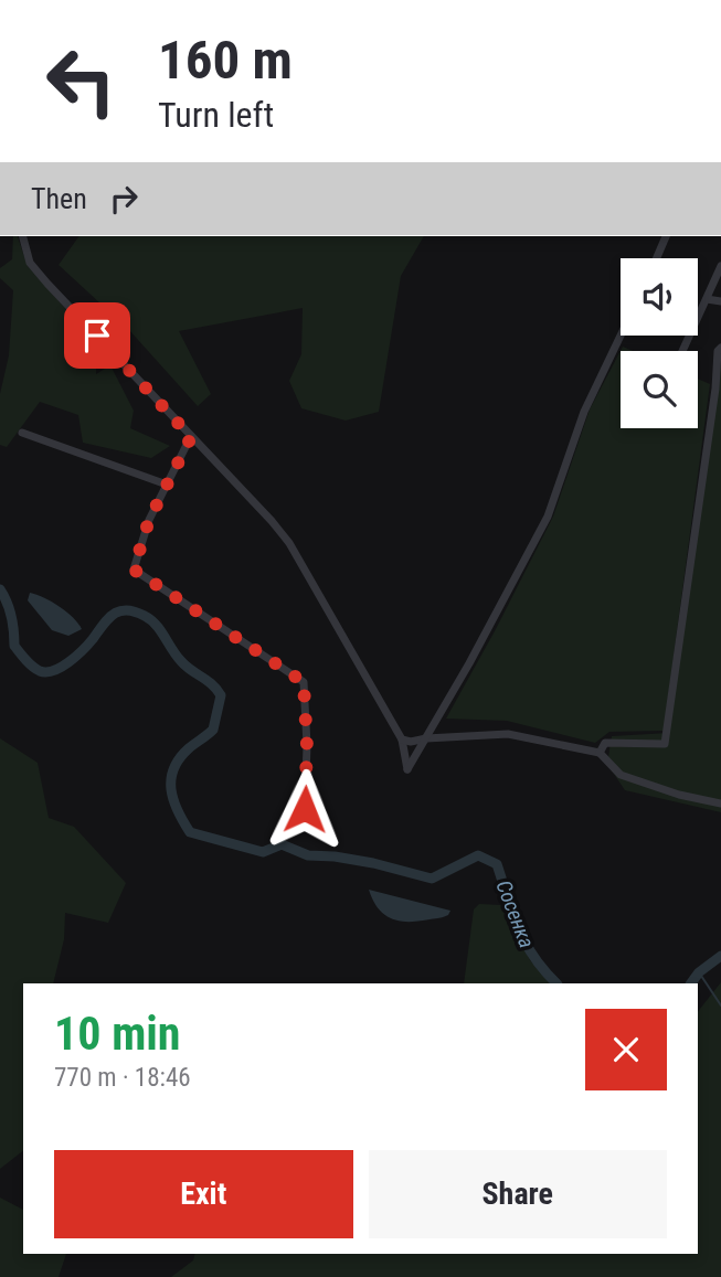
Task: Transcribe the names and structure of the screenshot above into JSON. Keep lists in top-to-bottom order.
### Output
{
  "water": ["Сосенка"],
  "page": {
    "turn": ["160 m", "Turn left"],
    "then": "Then",
    "heading": ["10 min", "770 m · 18:46"],
    "buttons": ["Exit", "Share"]
  }
}
